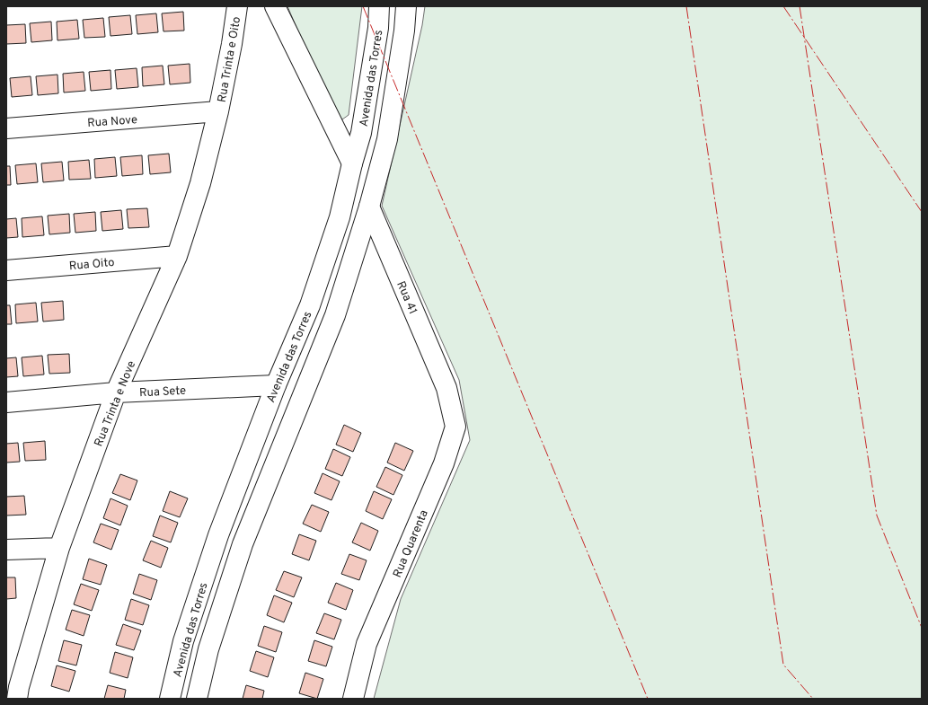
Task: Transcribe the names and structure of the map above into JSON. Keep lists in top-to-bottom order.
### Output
{
  "streets": {
    "street": [
      "Rua Trinta e Oito",
      "Avenida das Torres",
      "Rua Nove",
      "Rua Oito",
      "Rua 41",
      "Rua Sete",
      "Rua Trinta e Nove",
      "Rua Quarenta"
    ]
  },
  "crossings": [
    ["Rua Trinta e Oito", "Rua Nove"],
    ["Rua Trinta e Oito", "Rua Trinta e Nove"],
    ["Avenida das Torres", "Rua 41"],
    ["Avenida das Torres", "Rua Sete"],
    ["Rua Nove", "Rua Trinta e Nove"],
    ["Rua Oito", "Rua Trinta e Nove"],
    ["Rua 41", "Rua Quarenta"],
    ["Rua Sete", "Rua Trinta e Nove"]
  ]
}
